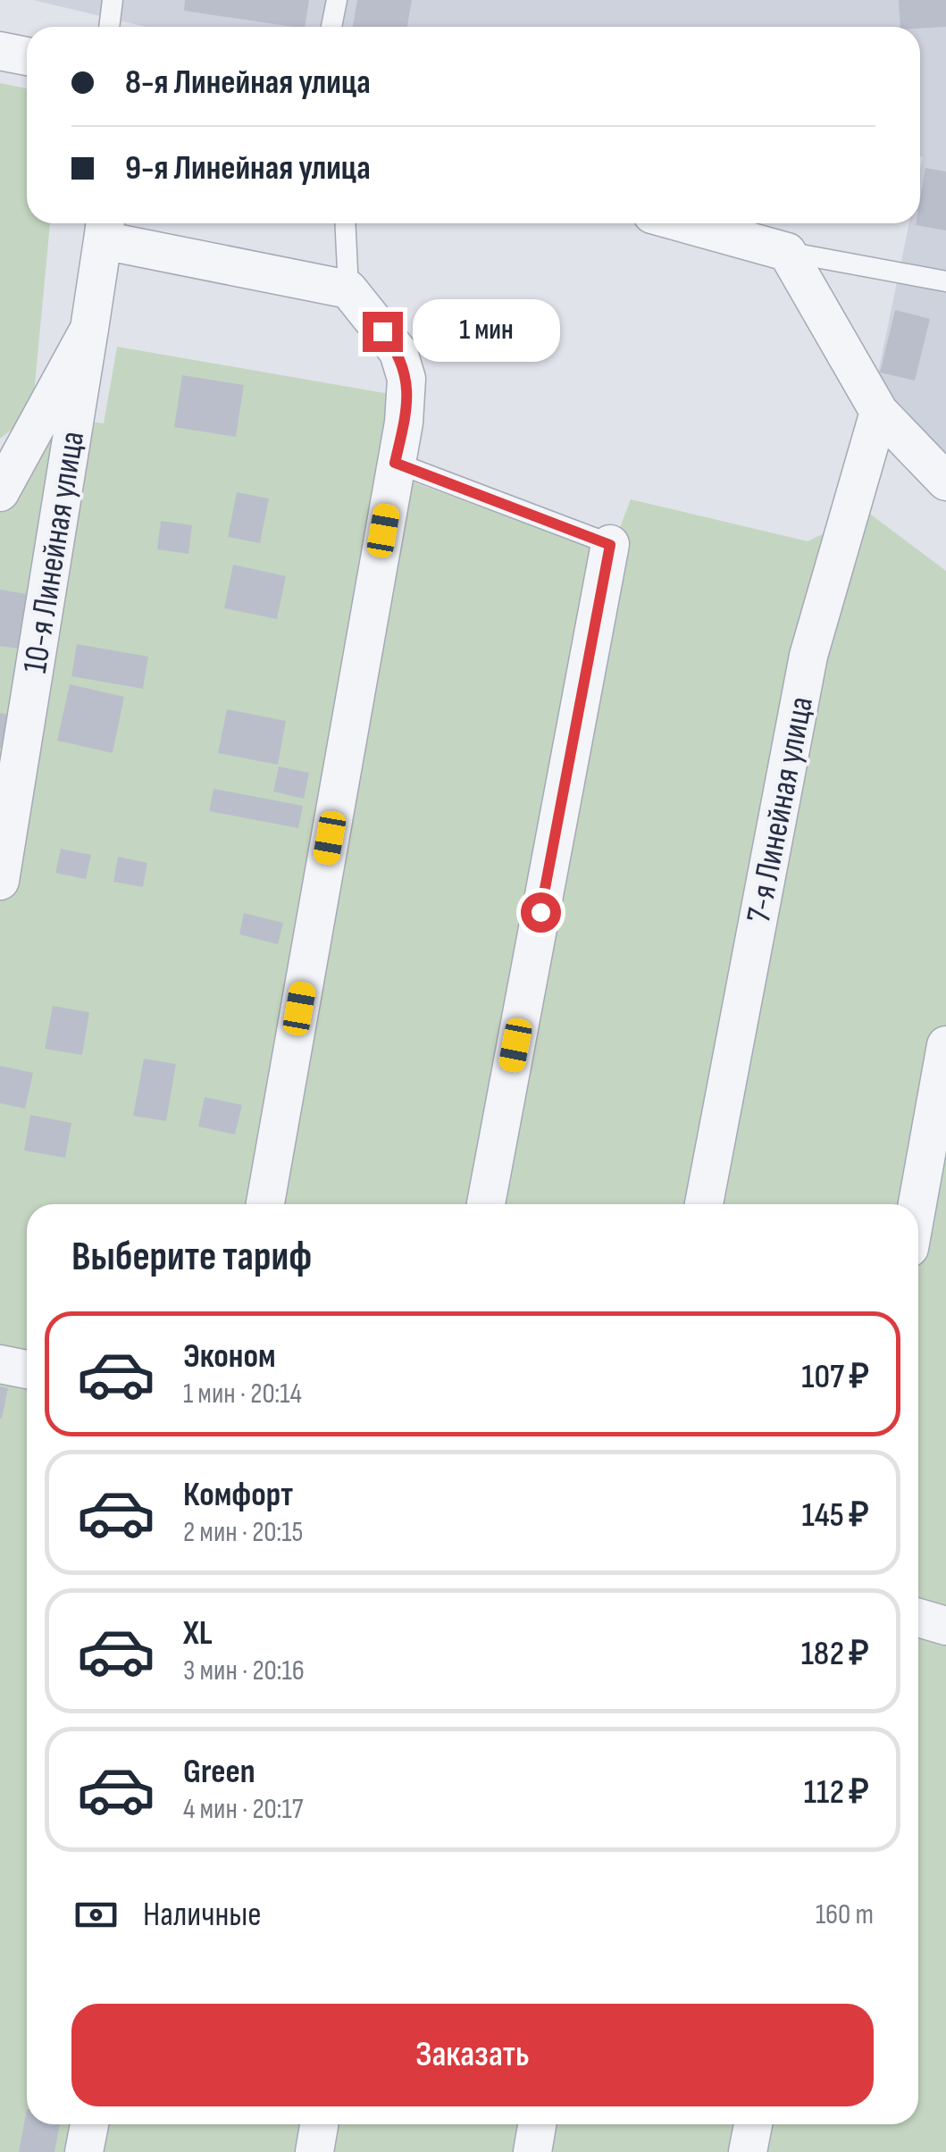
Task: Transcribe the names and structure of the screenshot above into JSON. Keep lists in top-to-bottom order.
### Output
{
  "streets": {
    "street": ["10-я Линейная улица", "7-я Линейная улица"]
  },
  "page": {
    "banner": ["8-я Линейная улица", "9-я Линейная улица"],
    "bubble": "1 мин",
    "heading": "Выберите тариф",
    "list": [
      {
        "name": "Эконом",
        "note": "1 мин · 20:14",
        "value": "107 ₽"
      },
      {
        "name": "Комфорт",
        "note": "2 мин · 20:15",
        "value": "145 ₽"
      },
      {
        "name": "XL",
        "note": "3 мин · 20:16",
        "value": "182 ₽"
      },
      {
        "name": "Green",
        "note": "4 мин · 20:17",
        "value": "112 ₽"
      }
    ],
    "pay": ["Наличные", "160 m"],
    "buttons": "Заказать"
  }
}
